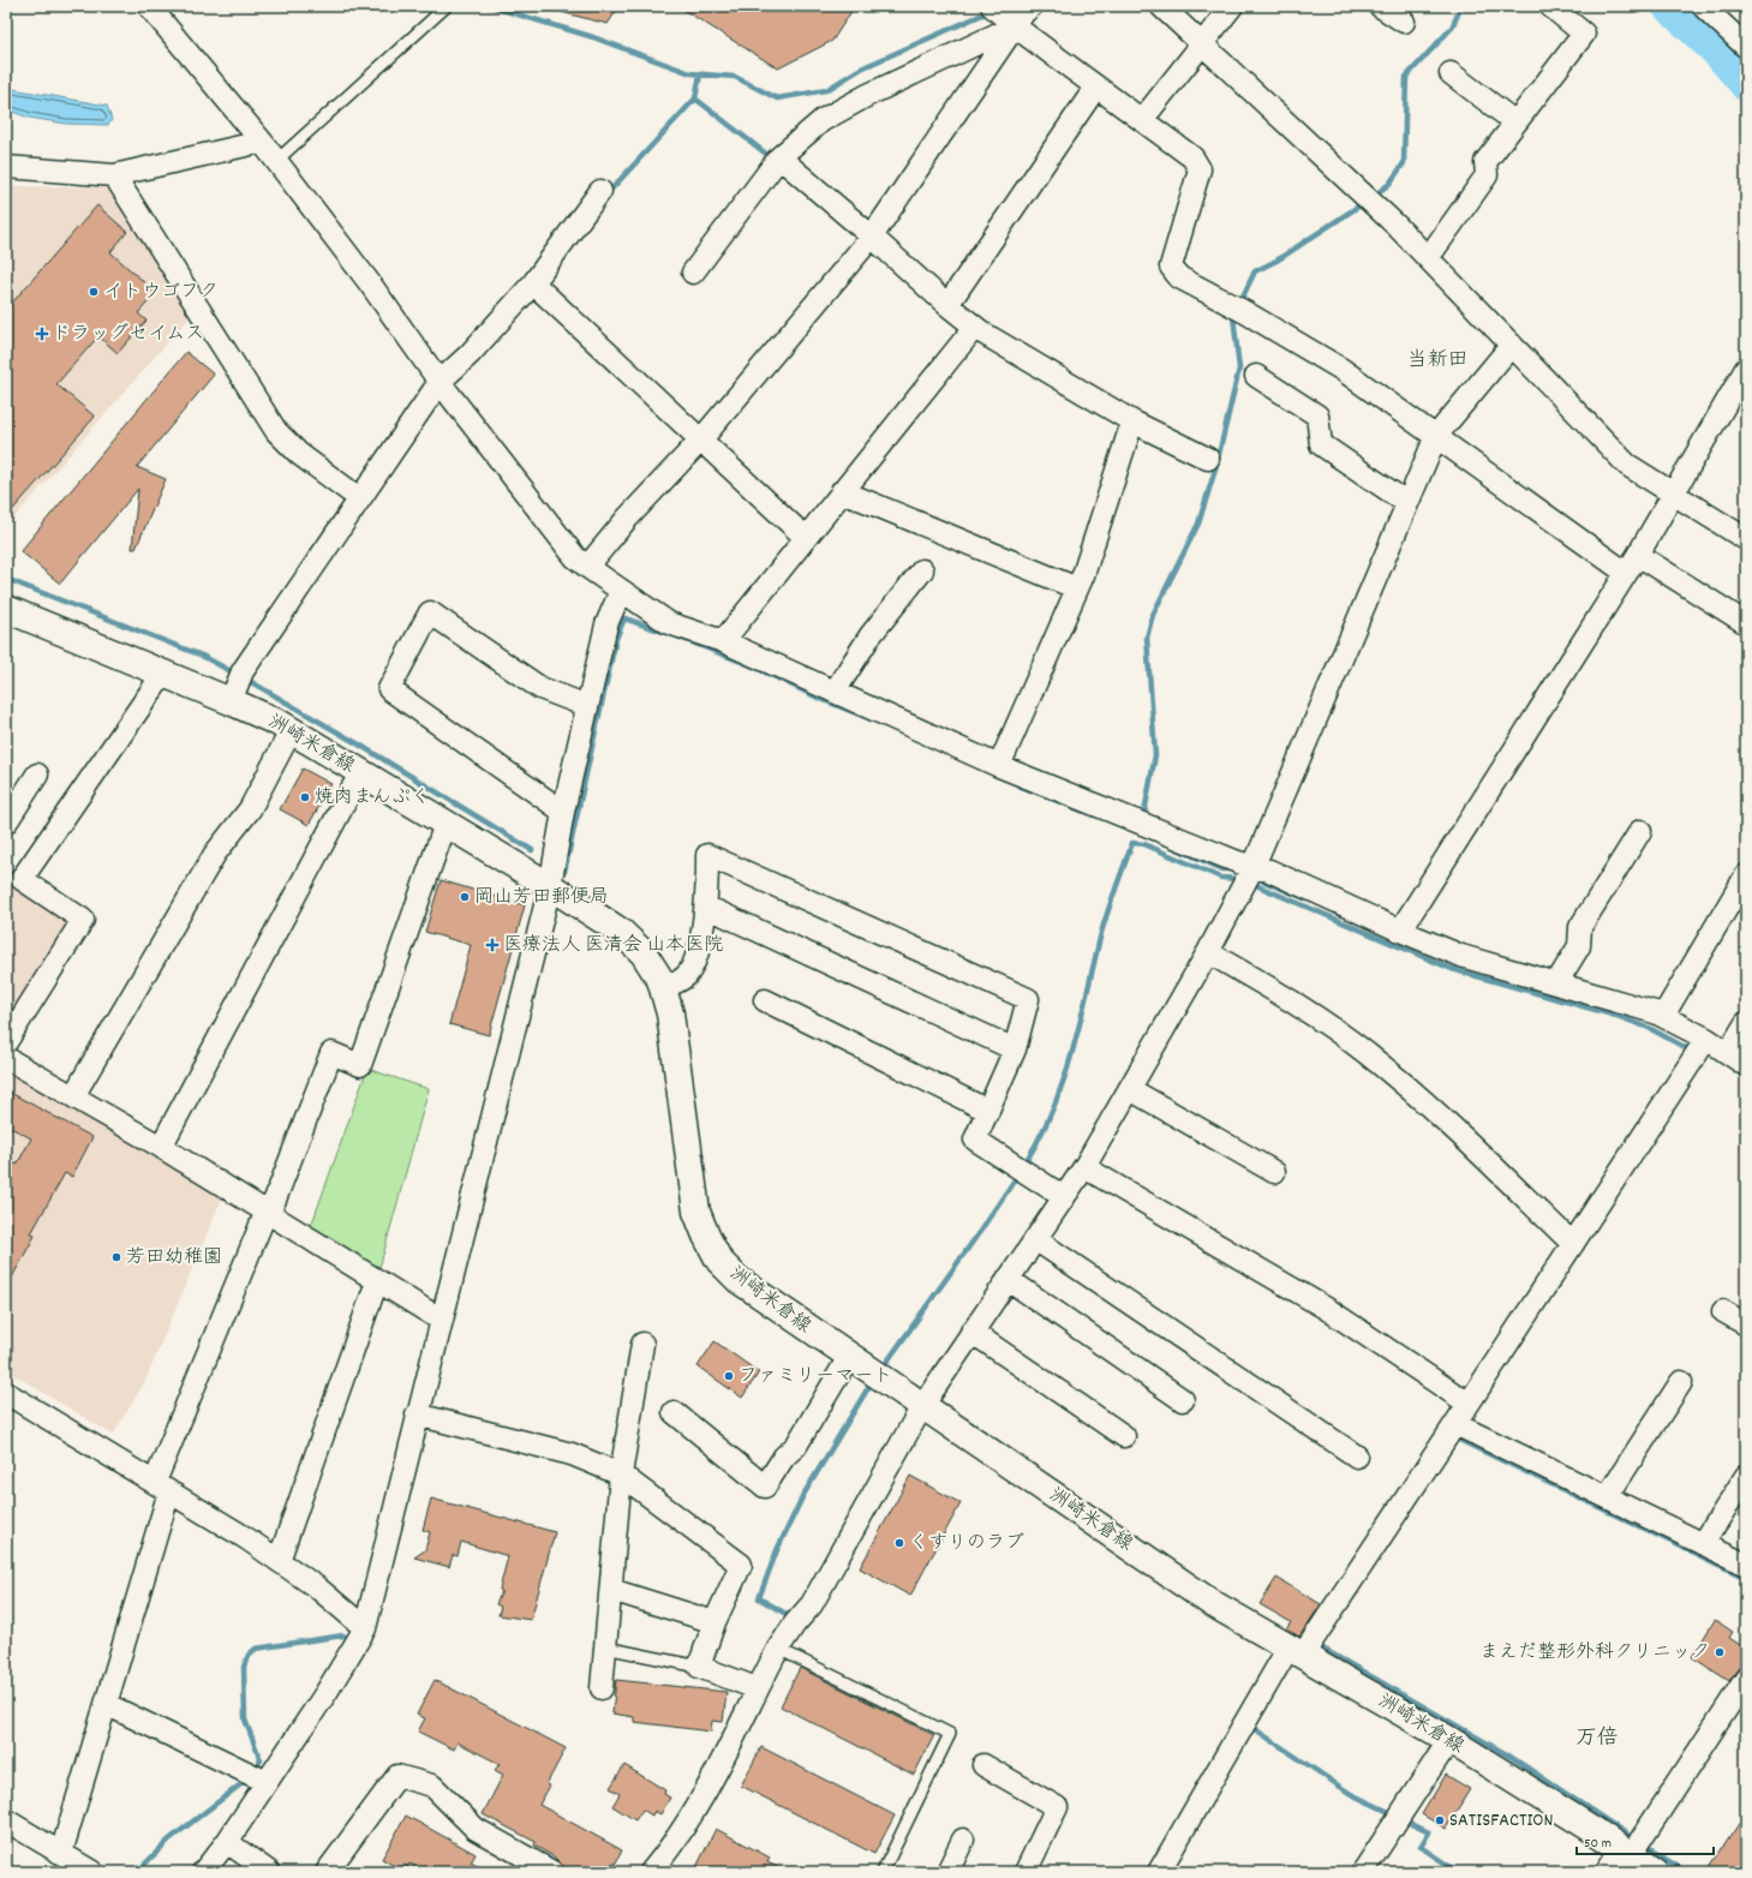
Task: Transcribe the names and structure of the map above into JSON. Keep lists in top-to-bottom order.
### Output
{
  "streets": {
    "main road": ["洲崎米倉線"]
  },
  "districts": ["当新田", "万倍"],
  "places": {
    "other": [
      "イトウゴフク",
      "焼肉まんぷく",
      "岡山芳田郵便局",
      "芳田幼稚園",
      "ファミリーマート",
      "くすりのラブ",
      "まえだ整形外科クリニック",
      "SATISFACTION"
    ],
    "health": ["ドラッグセイムス", "医療法人 医清会 山本医院"]
  },
  "scale_bar": "50 m"
}
